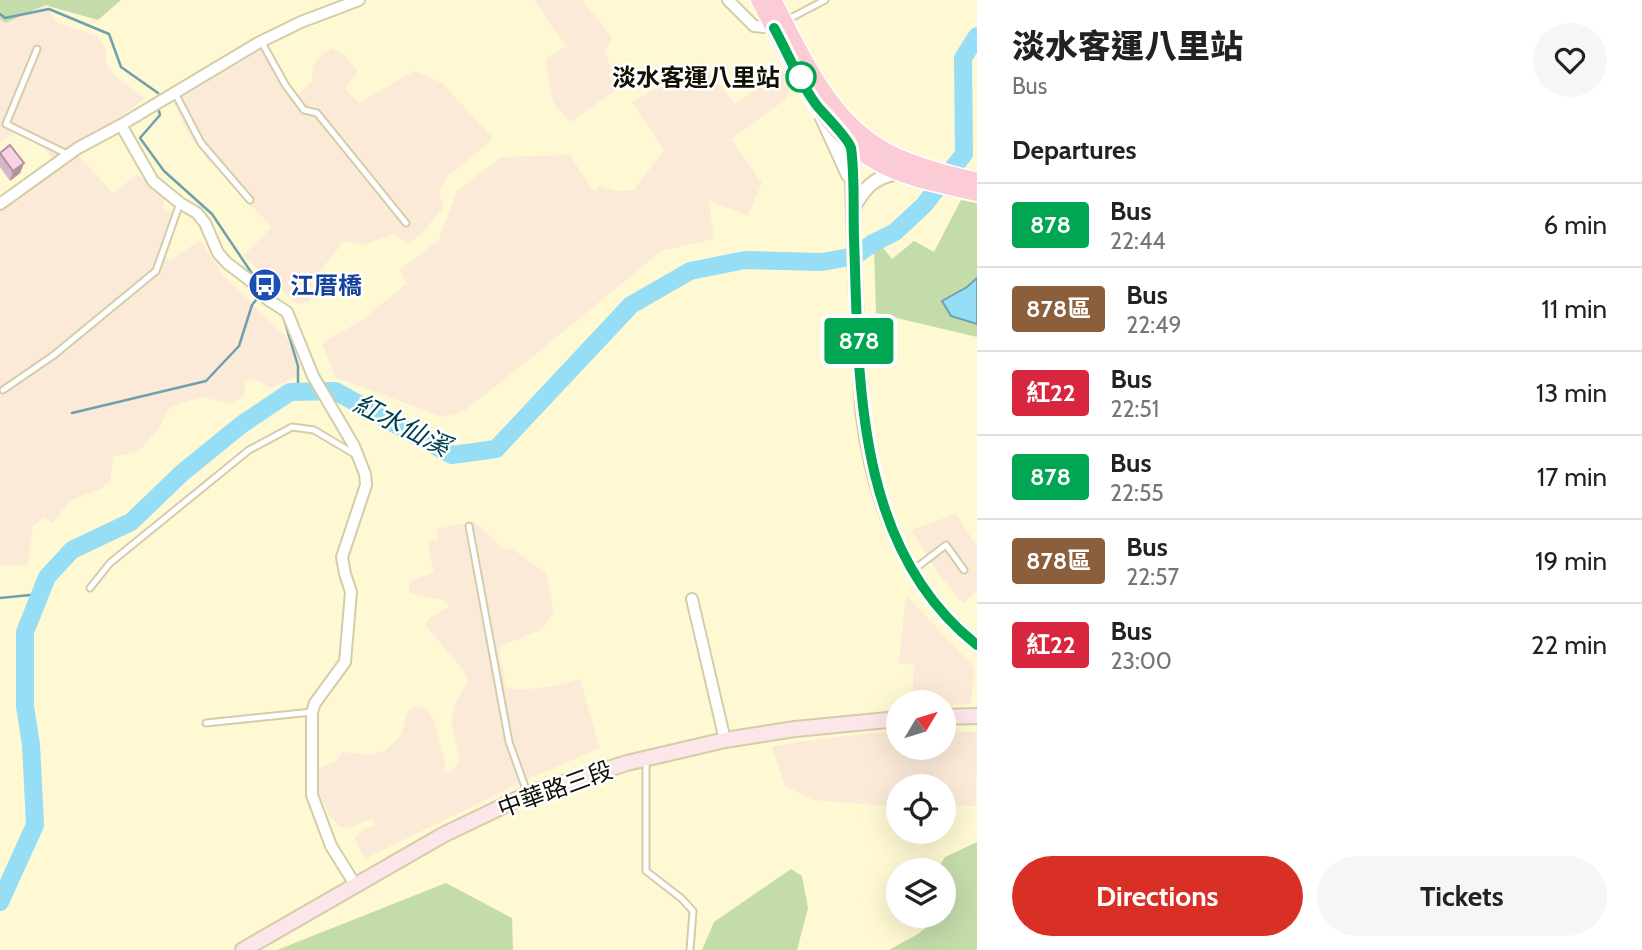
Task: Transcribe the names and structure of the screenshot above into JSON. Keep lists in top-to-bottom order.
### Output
{
  "streets": {
    "main road": ["中華路三段"]
  },
  "water": ["紅水仙溪"],
  "places": {
    "other": ["淡水客運八里站"],
    "bus stop": ["江厝橋"]
  },
  "lines": ["bus line 878"],
  "north": "top right",
  "page": {
    "on_map": "878",
    "heading": [
      ["淡水客運八里站", "Bus"],
      "Departures"
    ],
    "list": [
      {
        "mark": "878",
        "name": "Bus",
        "note": "22:44",
        "value": "6 min"
      },
      {
        "mark": "878區",
        "name": "Bus",
        "note": "22:49",
        "value": "11 min"
      },
      {
        "mark": "紅22",
        "name": "Bus",
        "note": "22:51",
        "value": "13 min"
      },
      {
        "mark": "878",
        "name": "Bus",
        "note": "22:55",
        "value": "17 min"
      },
      {
        "mark": "878區",
        "name": "Bus",
        "note": "22:57",
        "value": "19 min"
      },
      {
        "mark": "紅22",
        "name": "Bus",
        "note": "23:00",
        "value": "22 min"
      }
    ],
    "buttons": ["Directions", "Tickets"]
  }
}
